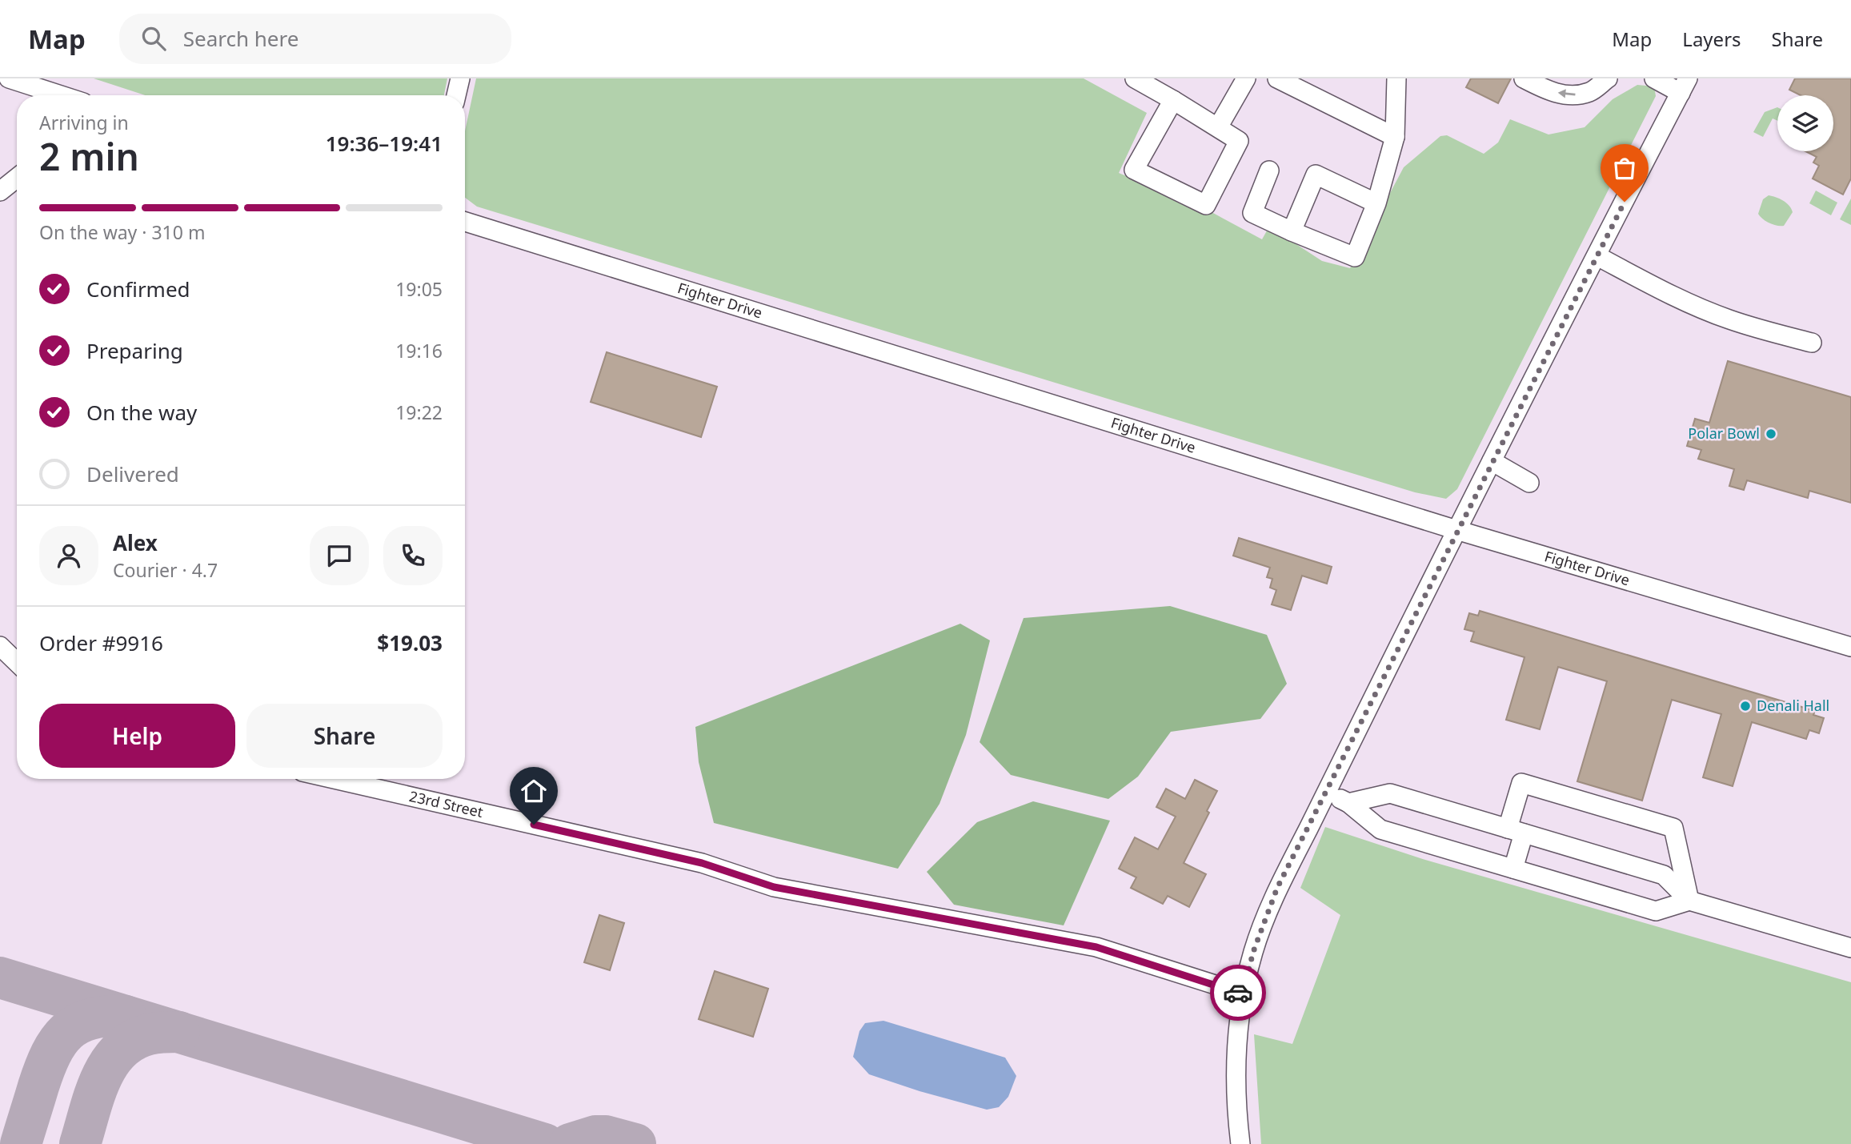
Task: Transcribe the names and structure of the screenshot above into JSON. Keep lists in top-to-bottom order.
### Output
{
  "streets": {
    "street": ["Fighter Drive", "23rd Street"]
  },
  "places": ["Polar Bowl", "Denali Hall"],
  "page": {
    "header": "Map",
    "search": "Search here",
    "nav": ["Map", "Layers", "Share"],
    "heading": ["2 min", "Arriving in", "19:36–19:41"],
    "panel": [
      "Alex",
      "Courier · 4.7",
      "Order #9916",
      "$19.03"
    ],
    "bar": "On the way · 310 m",
    "list": [
      ["Confirmed", "19:05"],
      ["Preparing", "19:16"],
      ["On the way", "19:22"],
      "Delivered"
    ],
    "buttons": ["Help", "Share"]
  }
}
